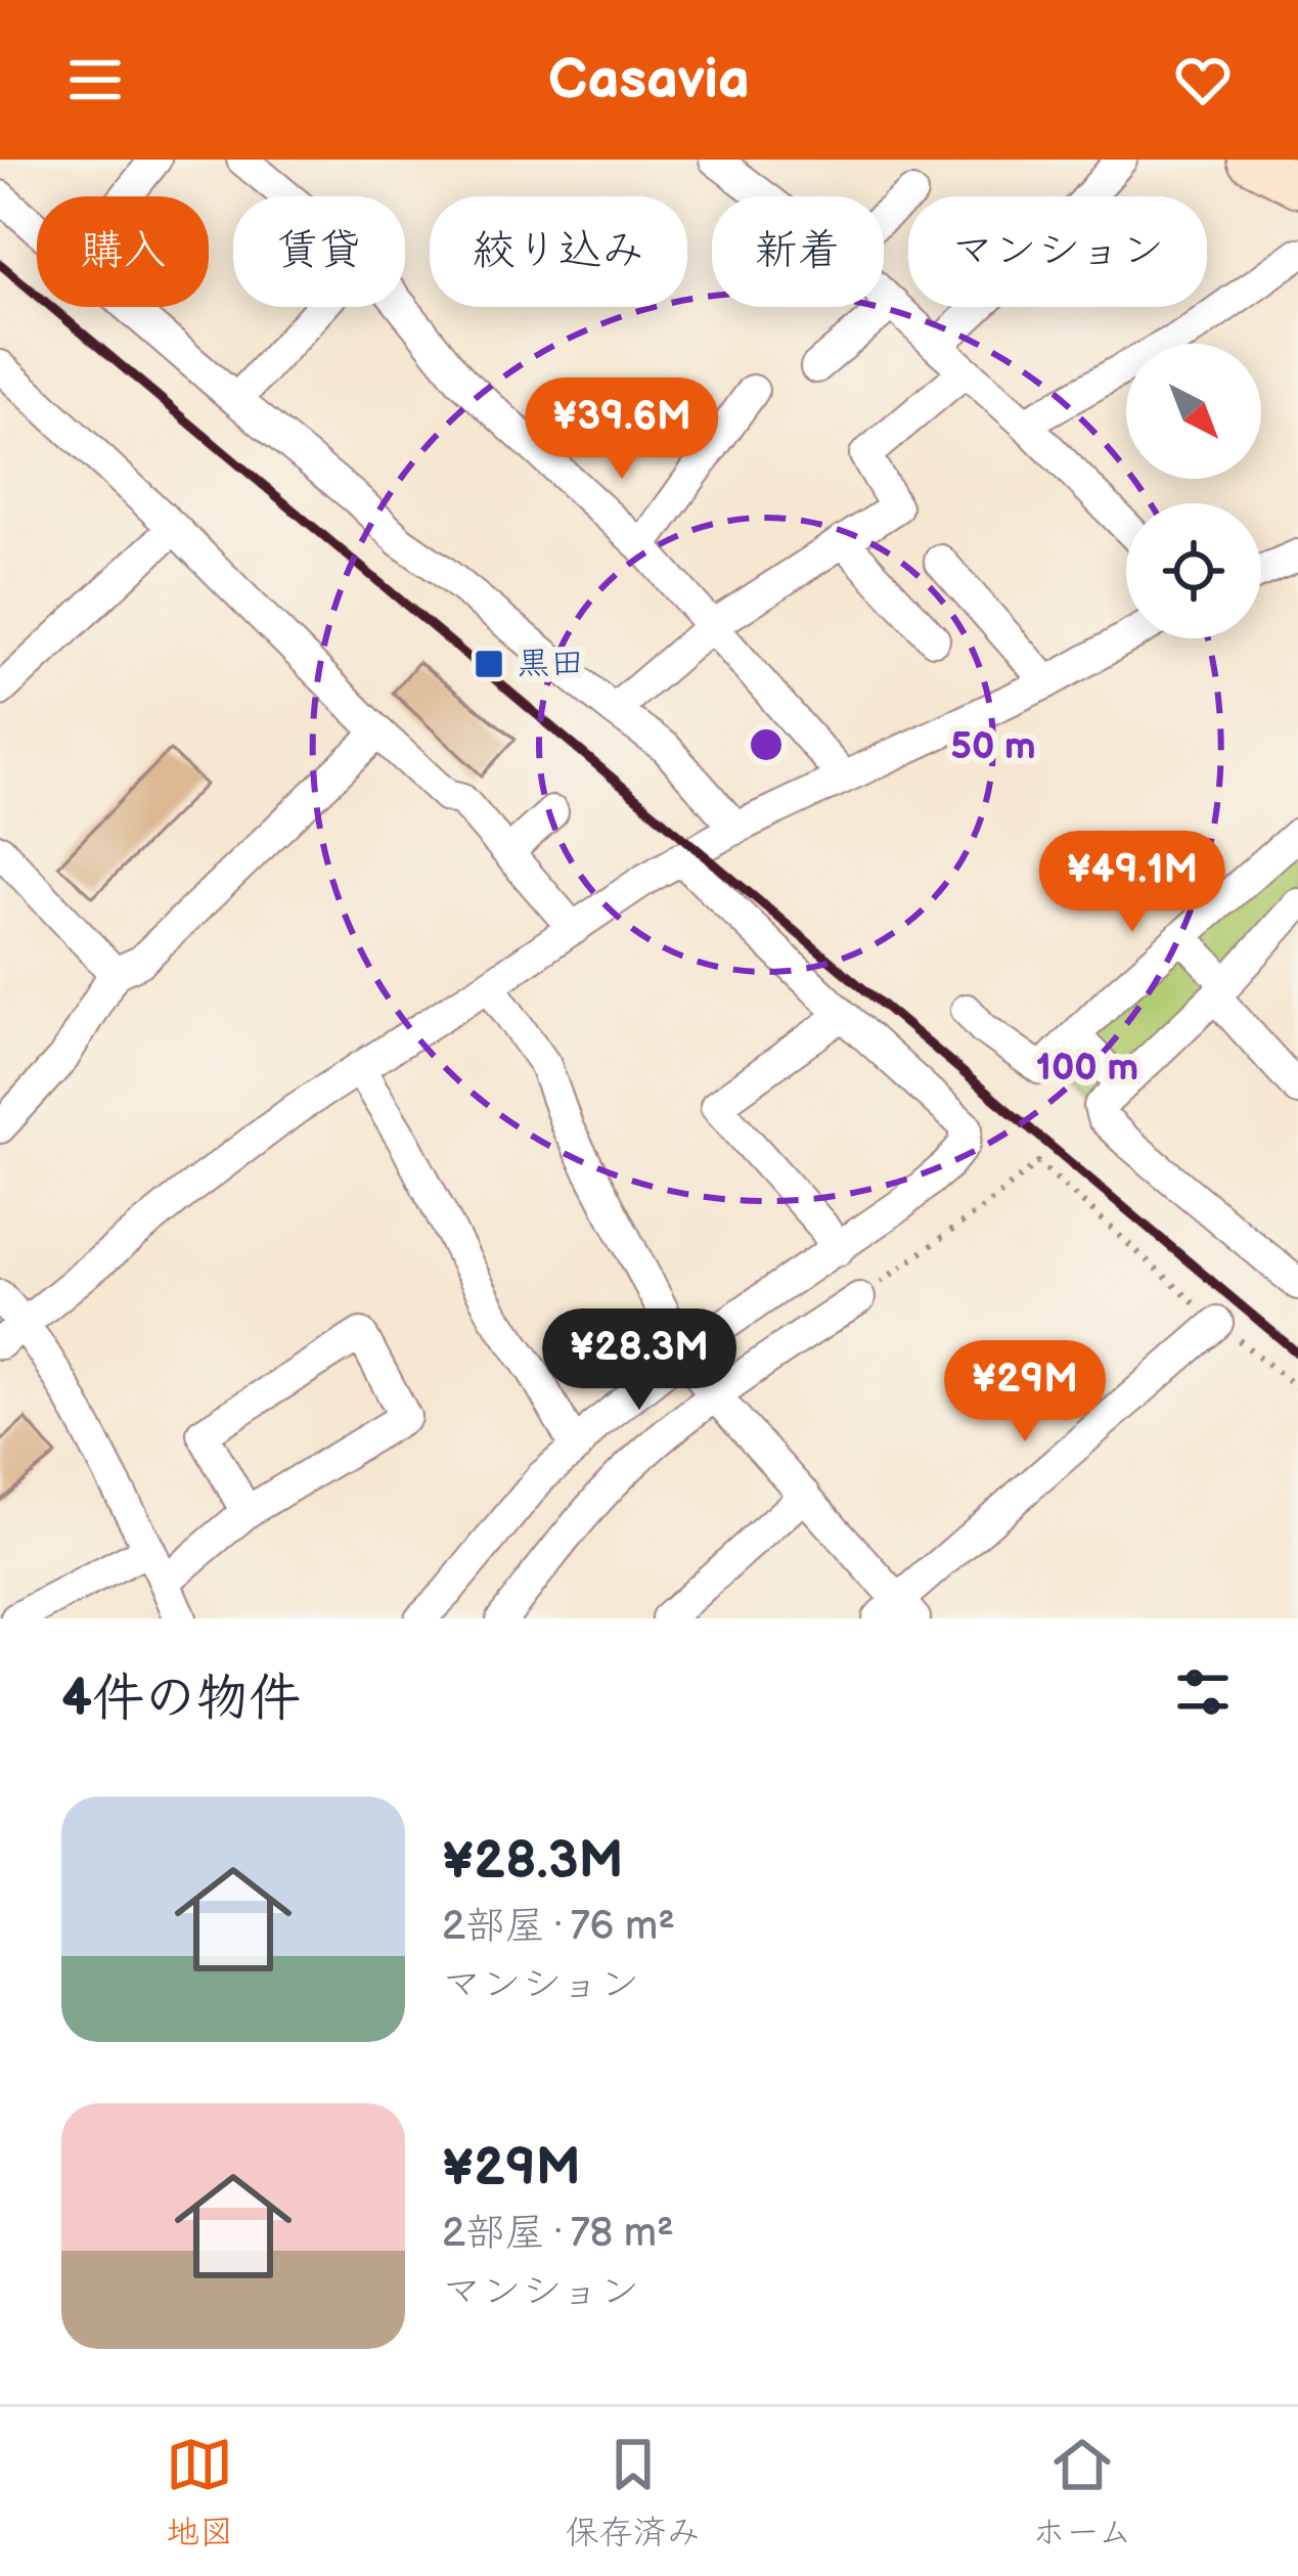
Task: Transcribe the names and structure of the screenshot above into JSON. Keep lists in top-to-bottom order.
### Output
{
  "places": {
    "transit": ["黒田"]
  },
  "north": "bottom right",
  "page": {
    "header": "Casavia",
    "chip": [
      "購入",
      "賃貸",
      "絞り込み",
      "新着",
      "マンション"
    ],
    "price": [
      "¥39.6M",
      "¥49.1M",
      "¥28.3M",
      "¥29M"
    ],
    "heading": "4件の物件",
    "list": [
      {
        "name": "¥28.3M",
        "note": "2部屋 · 76 m² · マンション"
      },
      {
        "name": "¥29M",
        "note": "2部屋 · 78 m² · マンション"
      }
    ],
    "tabs": ["地図", "保存済み", "ホーム"]
  },
  "rings": ["50 m", "100 m"]
}
